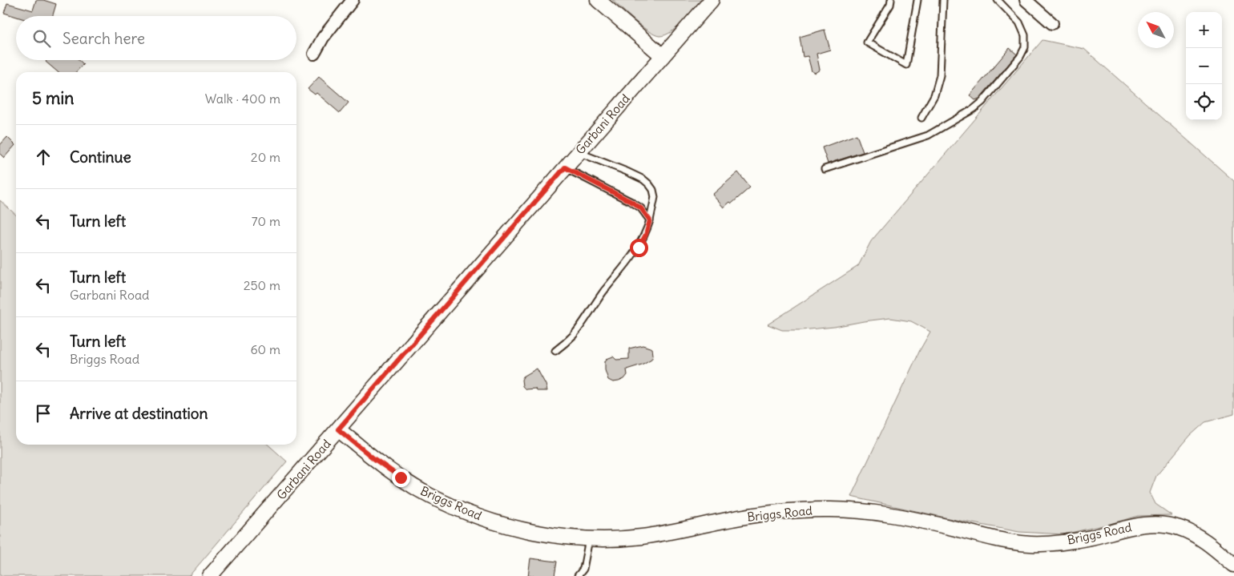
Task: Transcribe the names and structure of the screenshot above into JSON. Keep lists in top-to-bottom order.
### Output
{
  "streets": {
    "street": ["Garbani Road", "Briggs Road"]
  },
  "crossings": [
    ["Garbani Road", "Briggs Road"]
  ],
  "north": "top left",
  "page": {
    "map_buttons": ["+", "−"],
    "search": "Search here",
    "heading": ["5 min", "Walk · 400 m"],
    "list": [
      ["Continue", "20 m"],
      ["Turn left", "70 m"],
      ["Turn left", "Garbani Road", "250 m"],
      ["Turn left", "Briggs Road", "60 m"],
      "Arrive at destination"
    ]
  }
}
